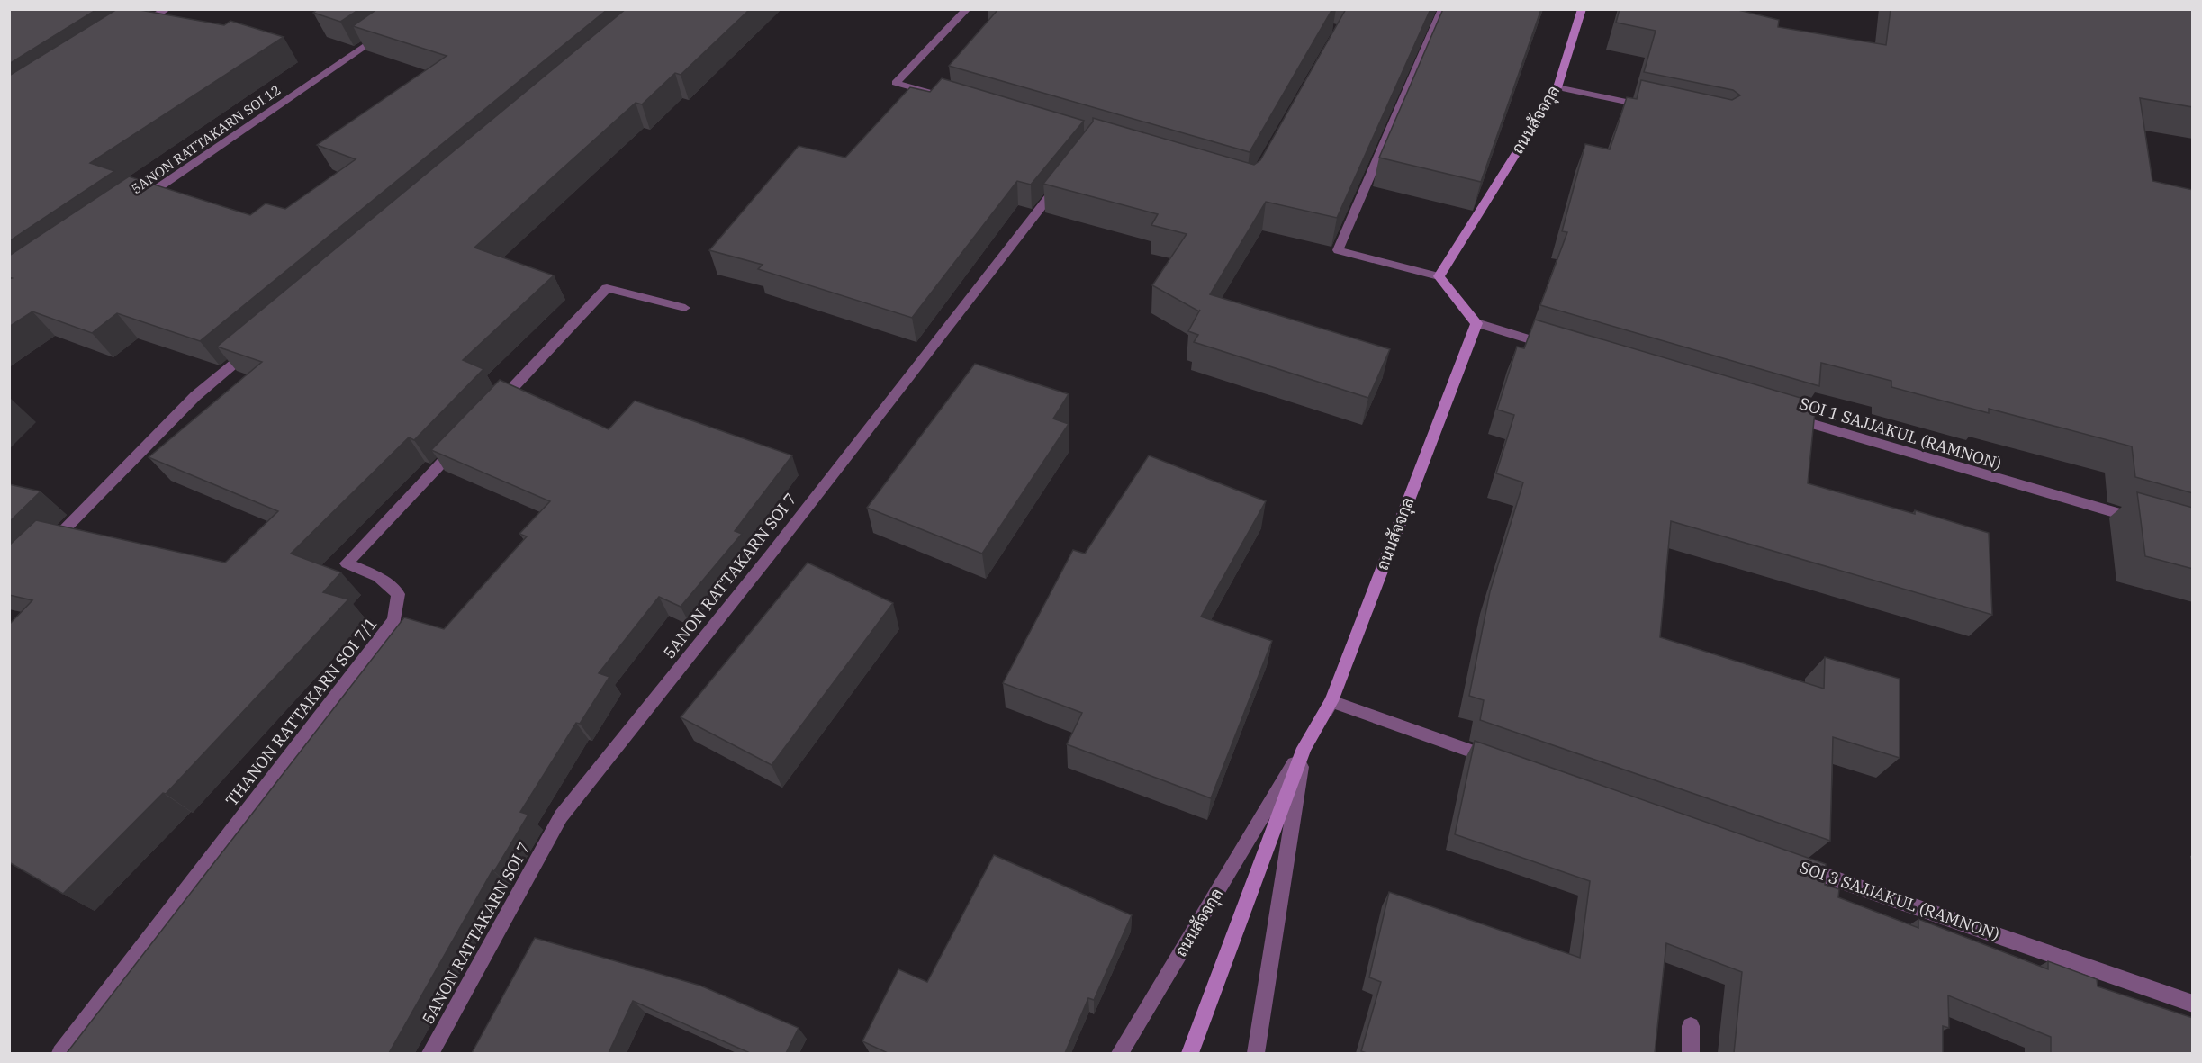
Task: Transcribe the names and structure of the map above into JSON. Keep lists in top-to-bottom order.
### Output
{
  "streets": {
    "street": [
      "ถนนสัจจกุล",
      "5ANON RATTAKARN SOI 12",
      "SOI 1 SAJJAKUL (RAMNON)",
      "5ANON RATTAKARN SOI 7",
      "THANON RATTAKARN SOI 7/1",
      "SOI 3 SAJJAKUL (RAMNON)"
    ]
  }
}
